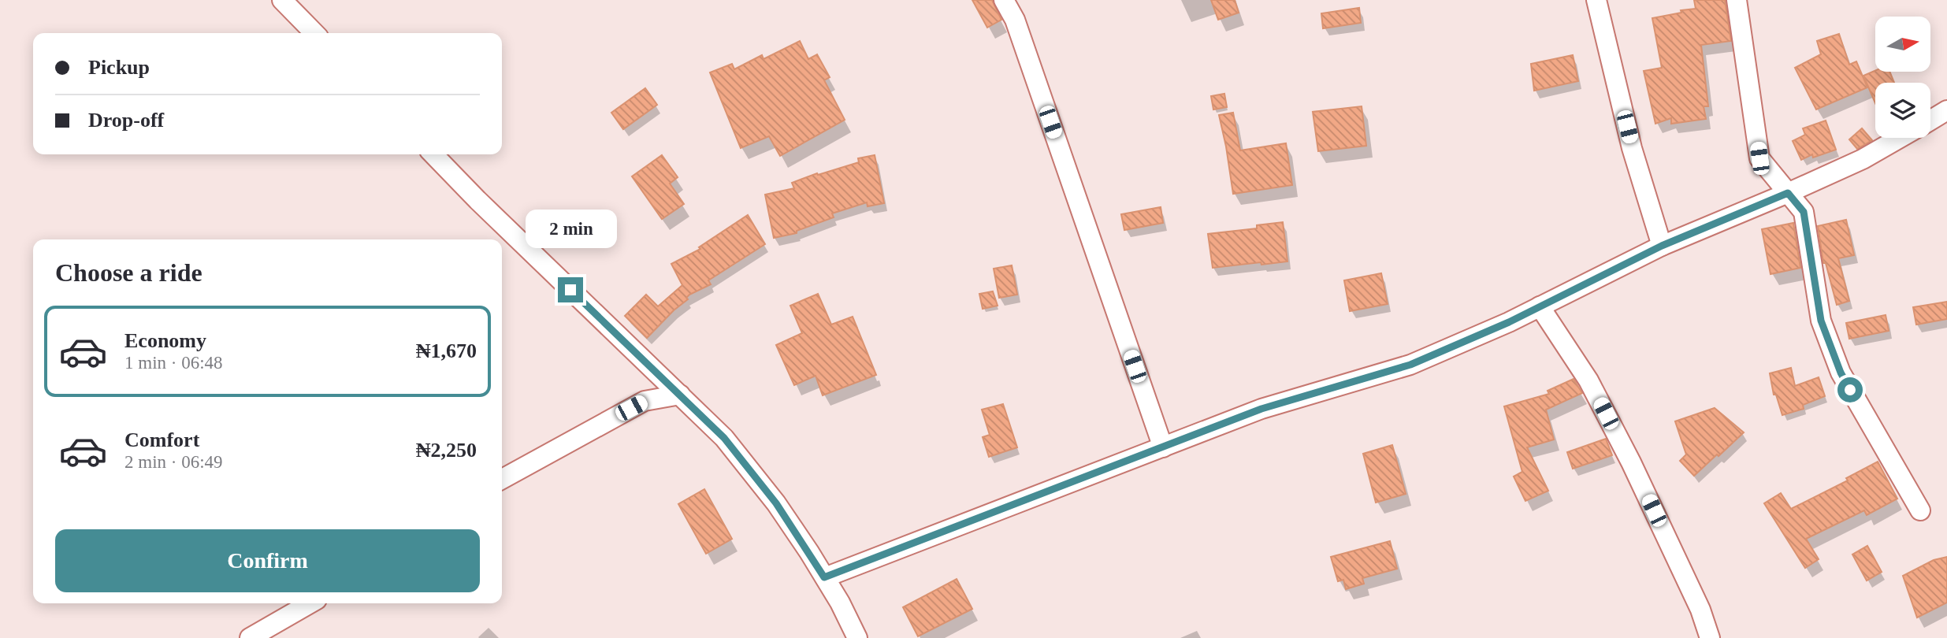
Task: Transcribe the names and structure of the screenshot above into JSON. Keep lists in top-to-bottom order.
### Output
{
  "north": "right",
  "page": {
    "banner": ["Pickup", "Drop-off"],
    "bubble": "2 min",
    "heading": "Choose a ride",
    "list": [
      {
        "name": "Economy",
        "note": "1 min · 06:48",
        "value": "₦1,670"
      },
      {
        "name": "Comfort",
        "note": "2 min · 06:49",
        "value": "₦2,250"
      }
    ],
    "buttons": "Confirm"
  }
}
